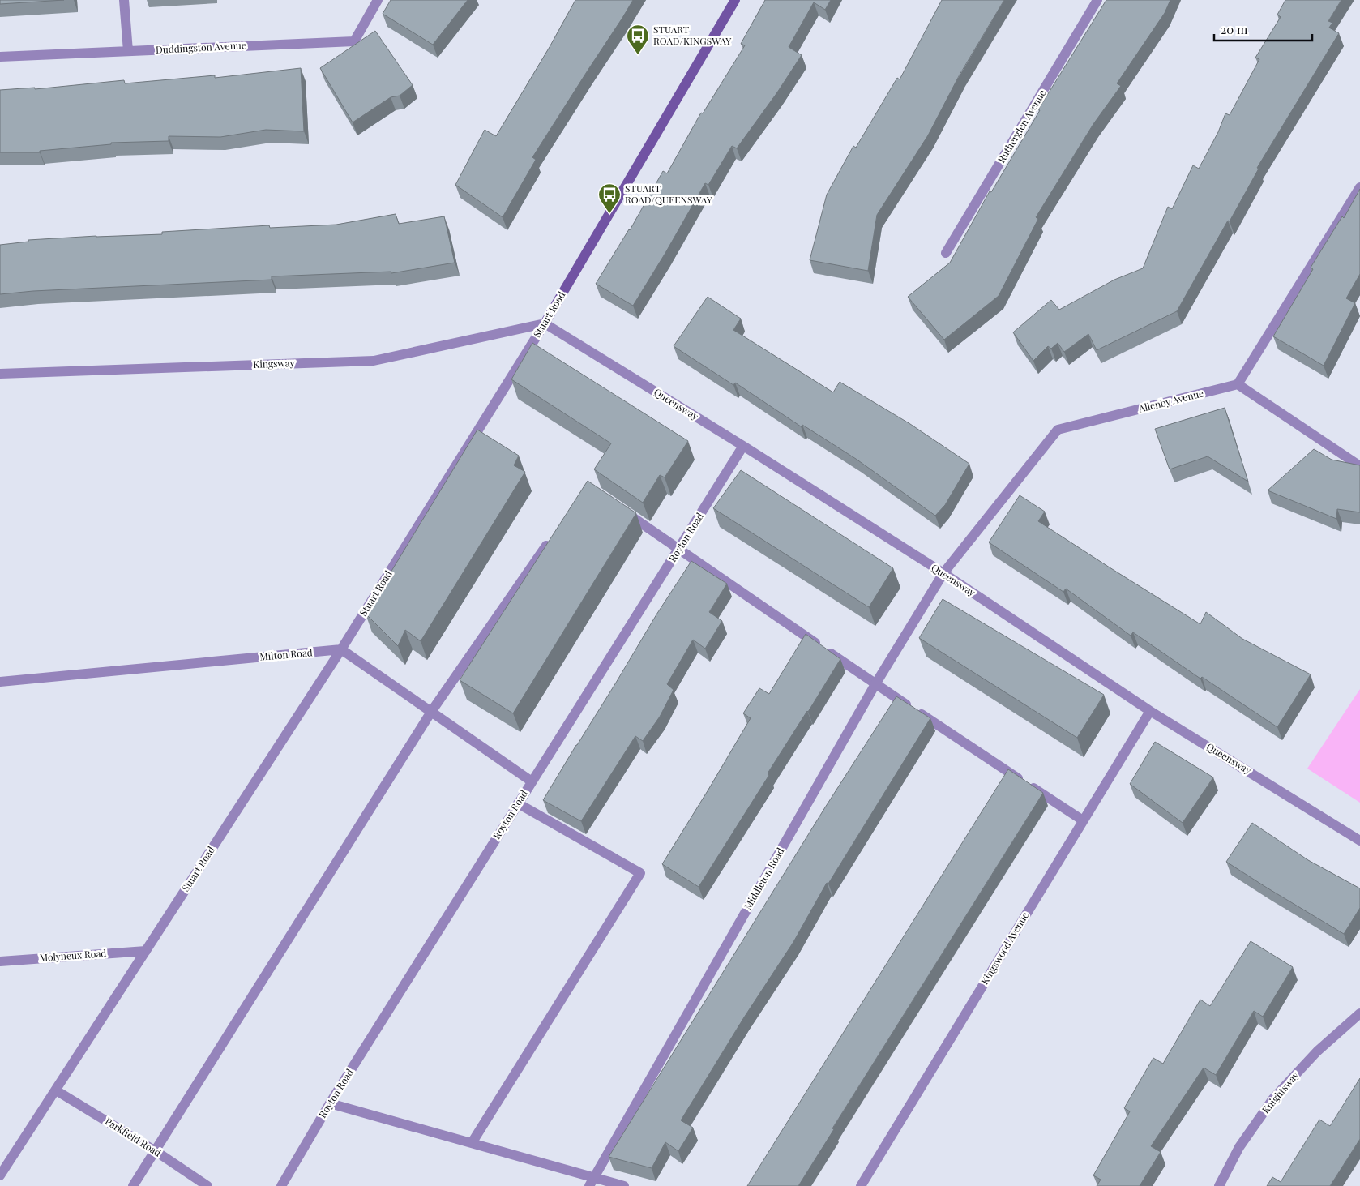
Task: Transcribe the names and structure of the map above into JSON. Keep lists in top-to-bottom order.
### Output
{
  "streets": {
    "street": [
      "Duddingston Avenue",
      "Rutherglen Avenue",
      "Stuart Road",
      "Kingsway",
      "Allenby Avenue",
      "Queensway",
      "Royton Road",
      "Milton Road",
      "Middleton Road",
      "Kingswood Avenue",
      "Molyneux Road",
      "Knightsway",
      "Parkfield Road"
    ]
  },
  "crossings": [
    ["Stuart Road", "Kingsway"],
    ["Stuart Road", "Queensway"],
    ["Stuart Road", "Milton Road"],
    ["Stuart Road", "Molyneux Road"],
    ["Stuart Road", "Parkfield Road"],
    ["Kingsway", "Queensway"],
    ["Allenby Avenue", "Queensway"],
    ["Allenby Avenue", "Middleton Road"],
    ["Queensway", "Royton Road"],
    ["Queensway", "Middleton Road"],
    ["Queensway", "Kingswood Avenue"]
  ],
  "places": {
    "bus stop": ["STUART ROAD/KINGSWAY", "STUART ROAD/QUEENSWAY"]
  },
  "scale_bar": "20 m"
}
